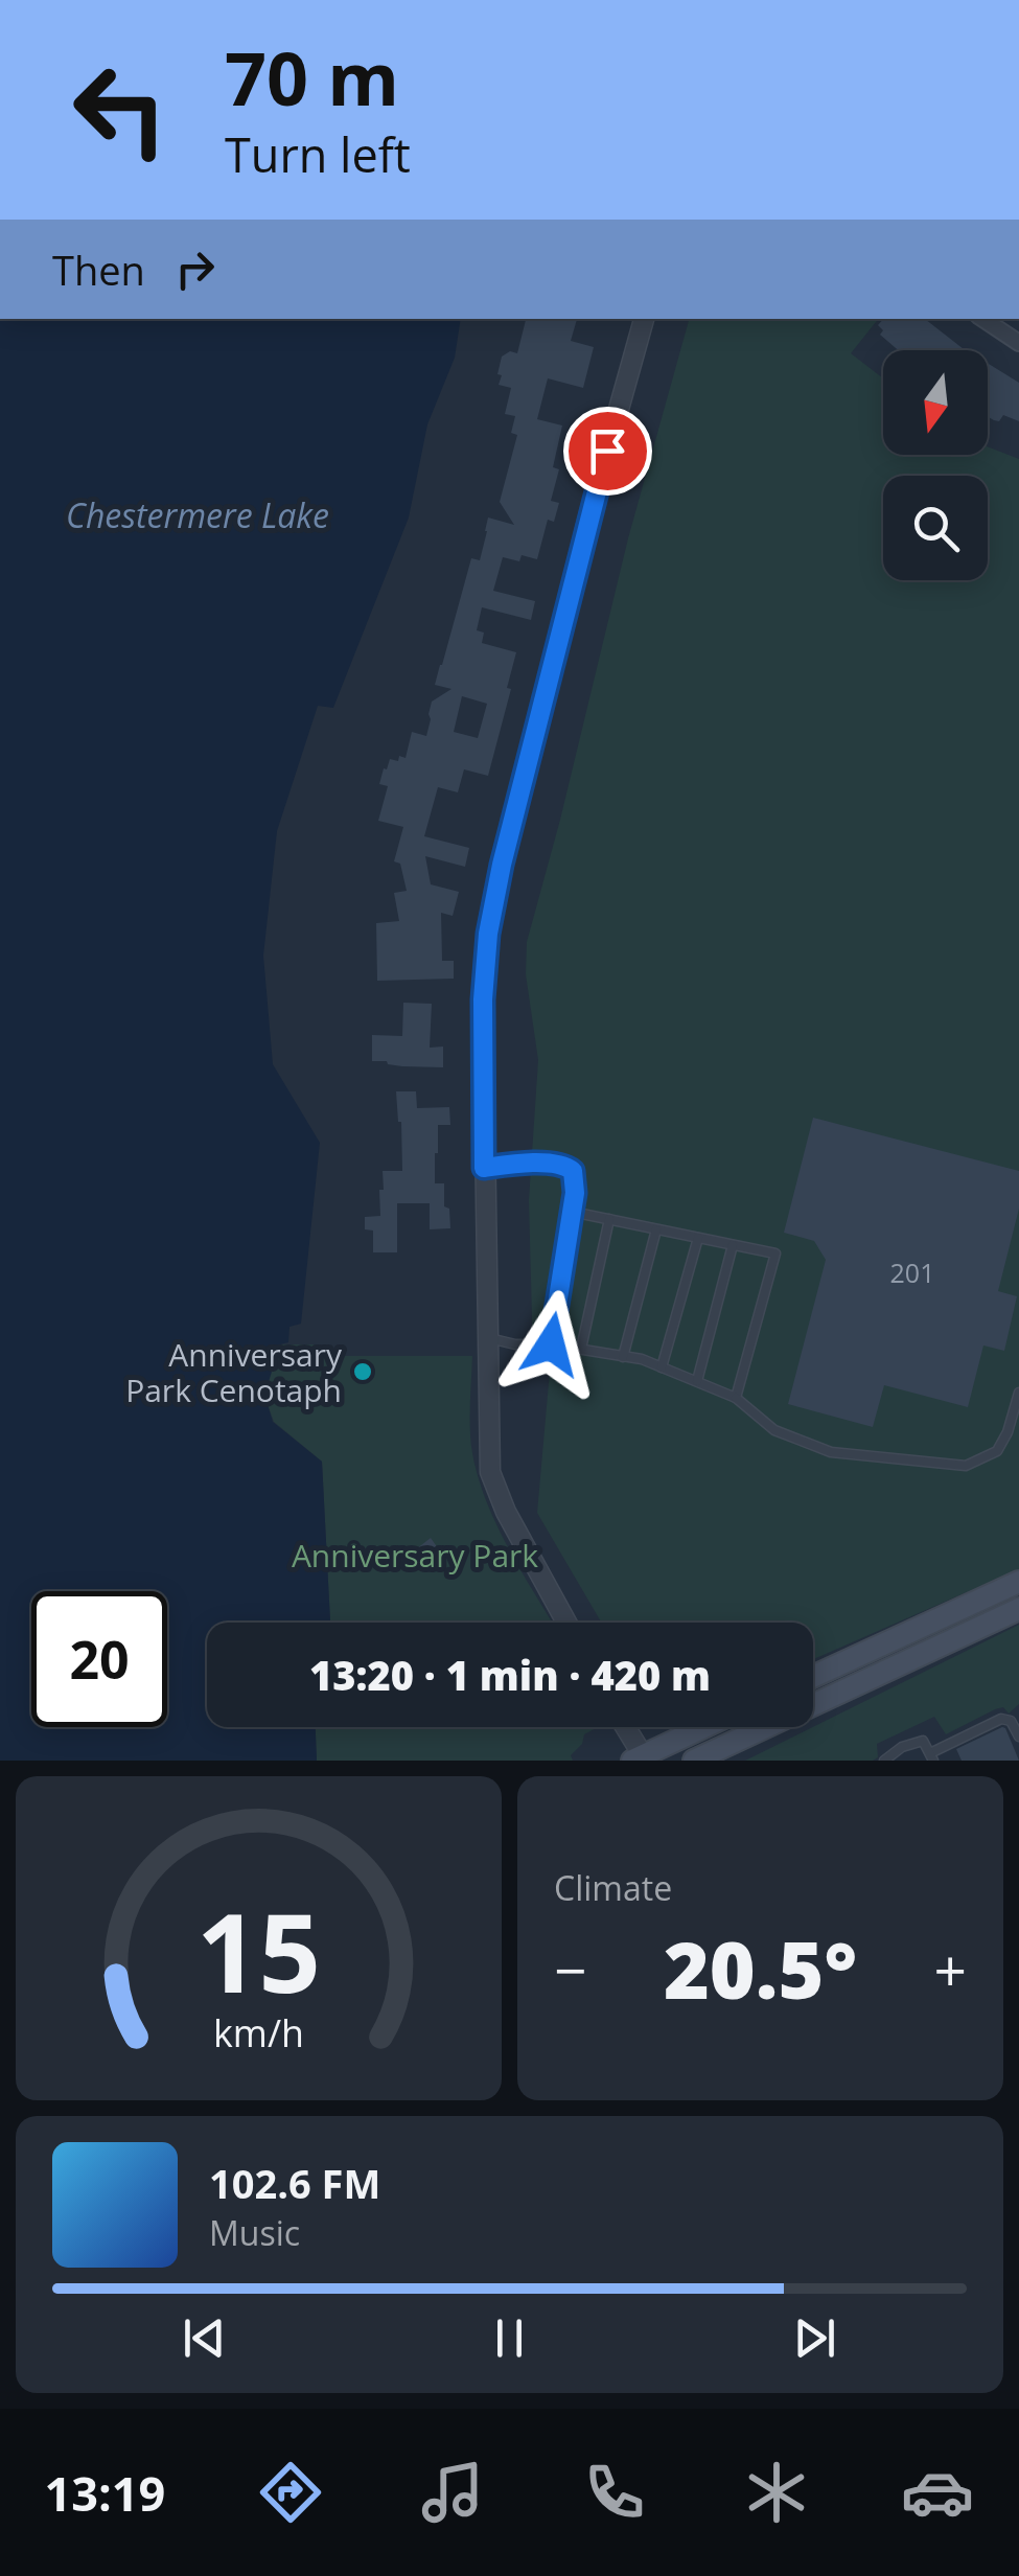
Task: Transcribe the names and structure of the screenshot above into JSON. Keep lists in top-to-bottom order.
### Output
{
  "water": ["Chestermere Lake"],
  "parks": ["Anniversary Park"],
  "places": ["Anniversary Park Cenotaph"],
  "house_numbers": ["201"],
  "north": "bottom",
  "page": {
    "turn": ["70 m", "Turn left"],
    "then": "Then",
    "limit": "20",
    "trip": "13:20 · 1 min · 420 m",
    "tile": "Climate",
    "heat": ["−", "20.5°", "+"],
    "song": ["102.6 FM", "Music"],
    "tabs": "13:19",
    "gauge": ["15", "km/h"]
  }
}
